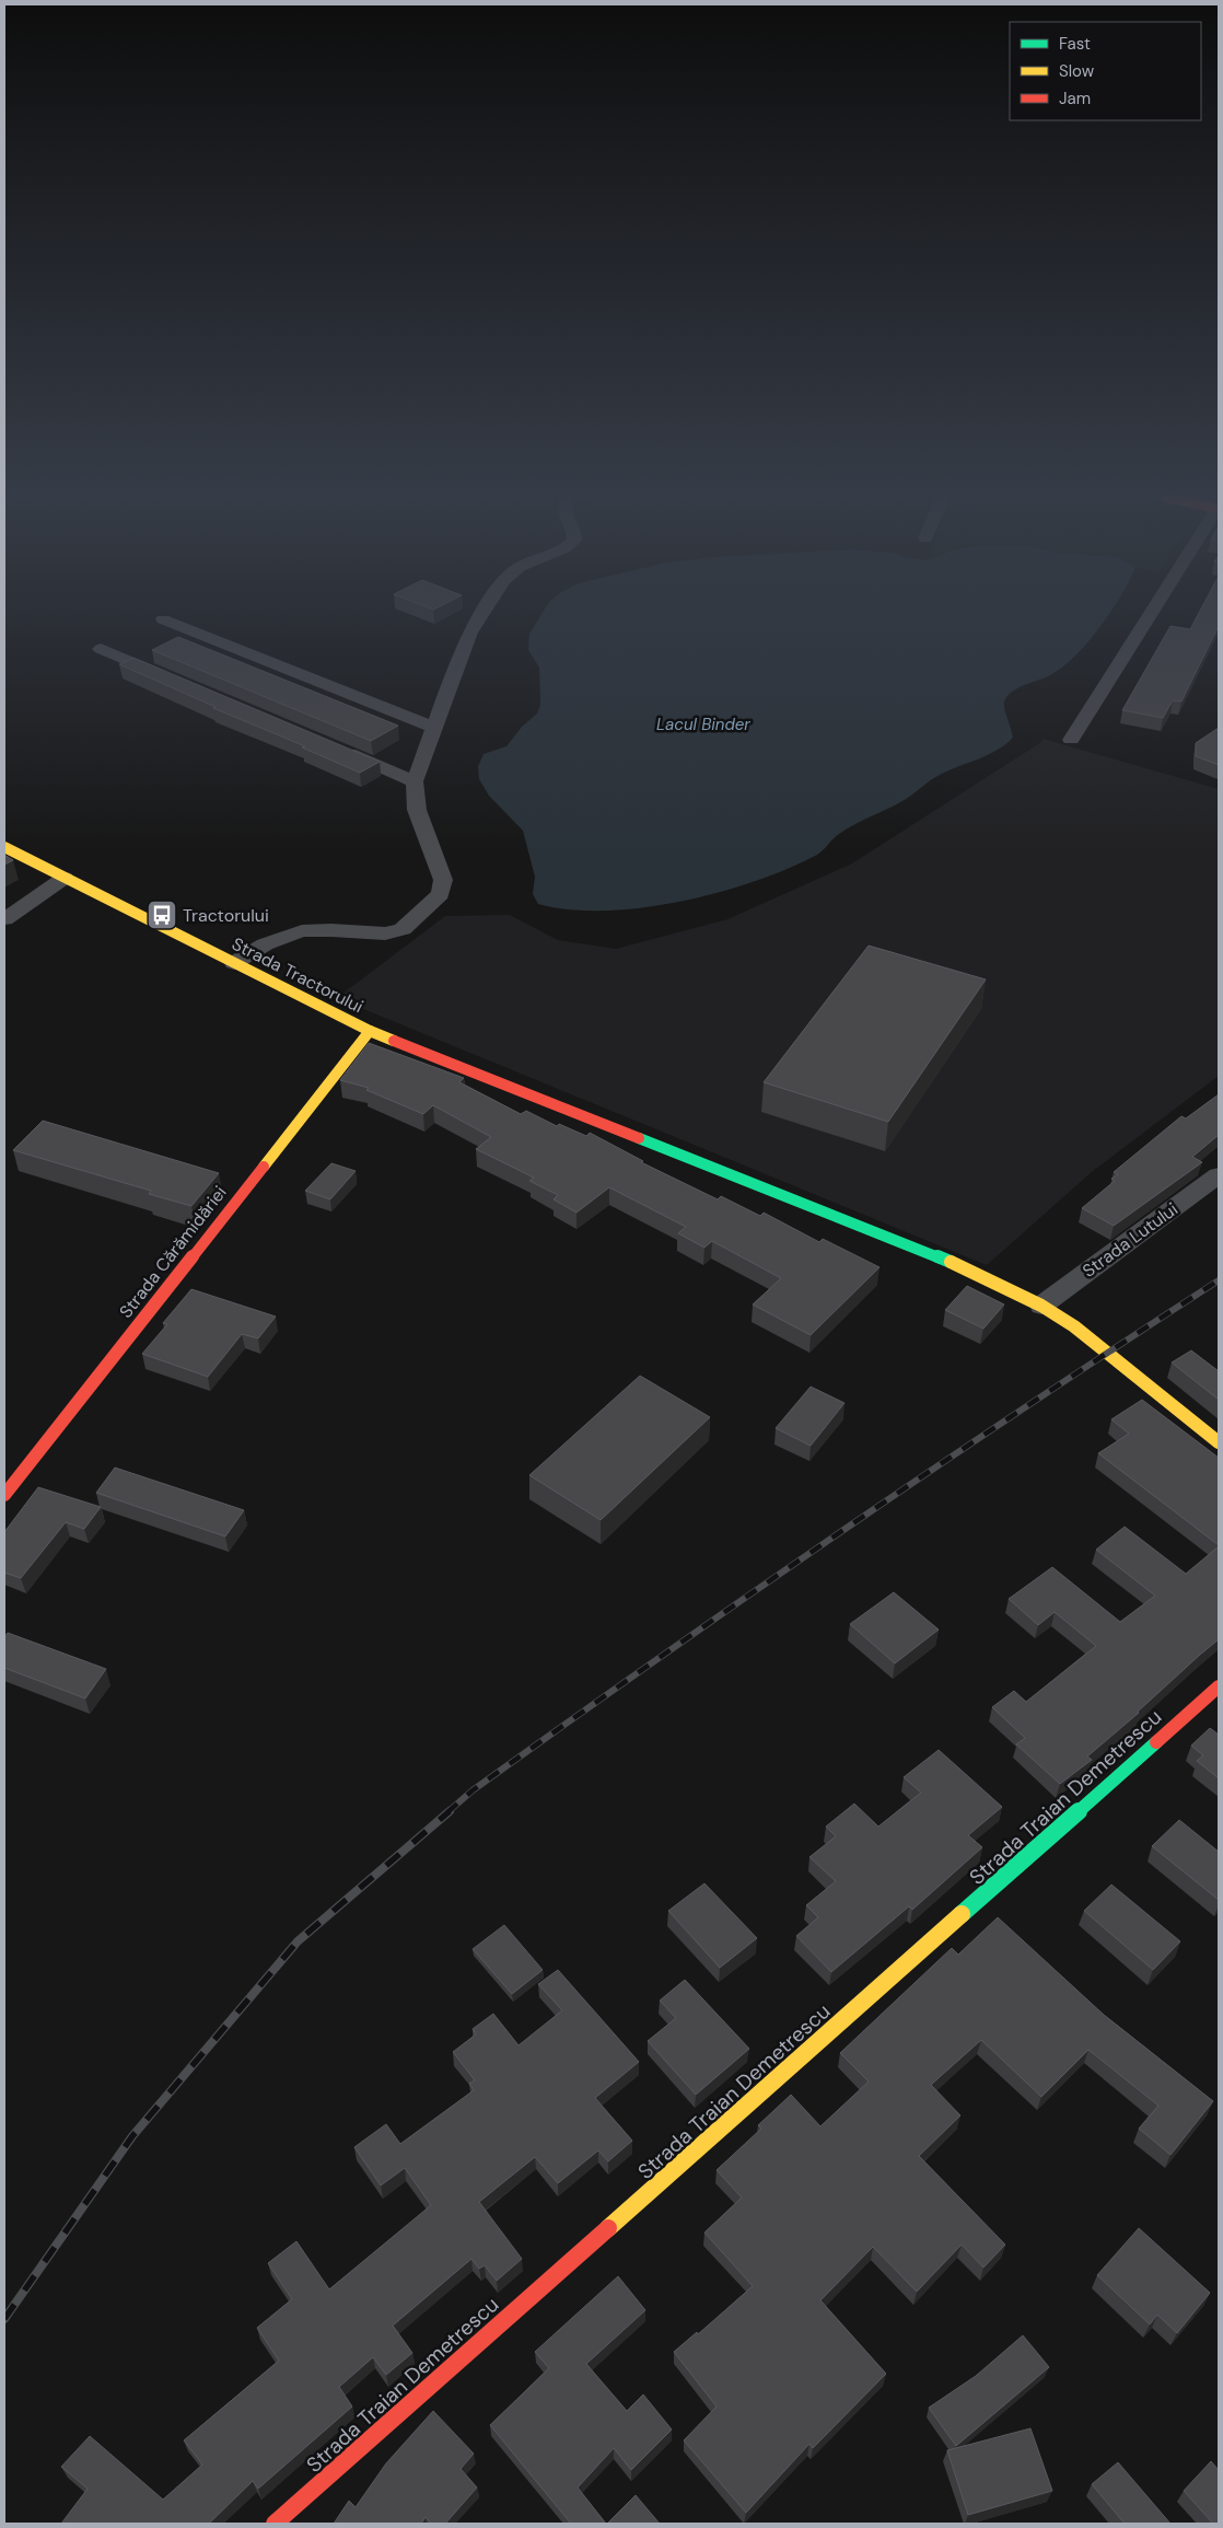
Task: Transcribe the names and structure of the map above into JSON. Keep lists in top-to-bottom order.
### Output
{
  "streets": {
    "street": [
      "Strada Tractorului",
      "Strada Lutului",
      "Strada Cărămidăriei",
      "Strada Traian Demetrescu"
    ]
  },
  "crossings": [
    ["Strada Tractorului", "Strada Lutului"],
    ["Strada Tractorului", "Strada Cărămidăriei"]
  ],
  "water": ["Lacul Binder"],
  "places": {
    "bus stop": ["Tractorului"]
  },
  "legend": ["Fast", "Slow", "Jam"]
}
